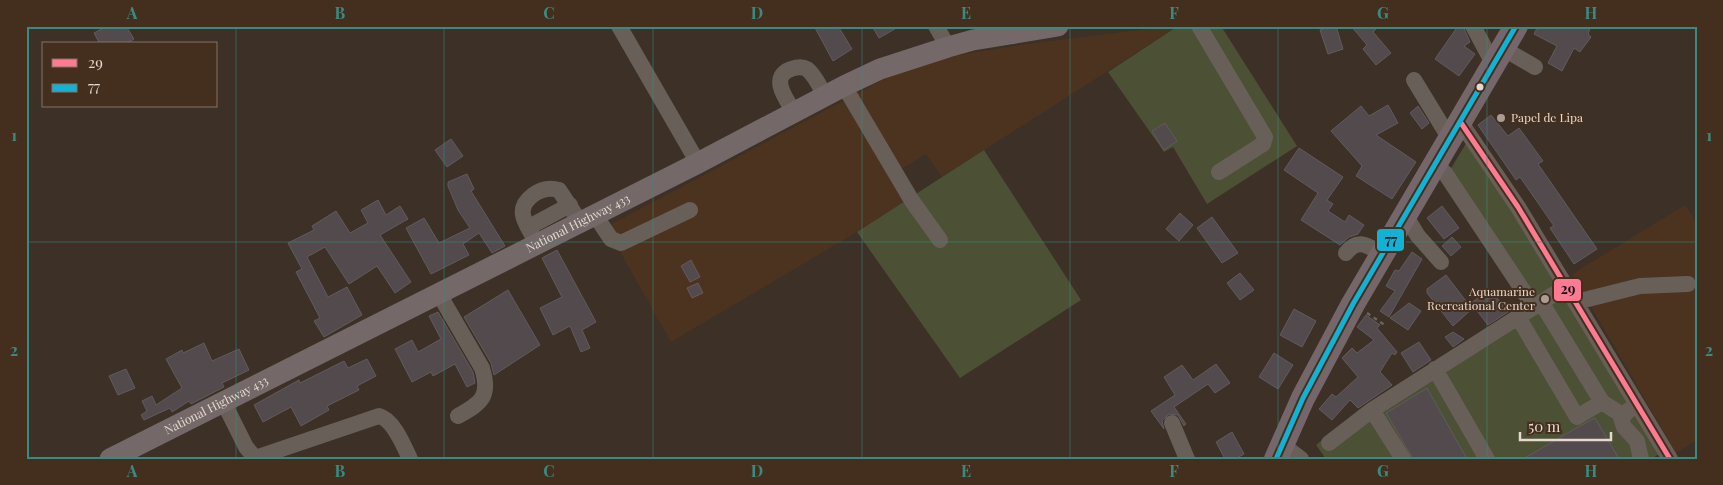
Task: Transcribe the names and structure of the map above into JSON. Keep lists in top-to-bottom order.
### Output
{
  "streets": {
    "main road": ["National Highway 433"]
  },
  "places": ["Papel de Lipa", "Aquamarine Recreational Center"],
  "lines": ["transit line 77", "transit line 29"],
  "legend": ["29", "77"],
  "scale_bar": "50 m",
  "grid": {
    "columns": [
      "A",
      "B",
      "C",
      "D",
      "E",
      "F",
      "G",
      "H"
    ],
    "rows": ["1", "2"]
  }
}
